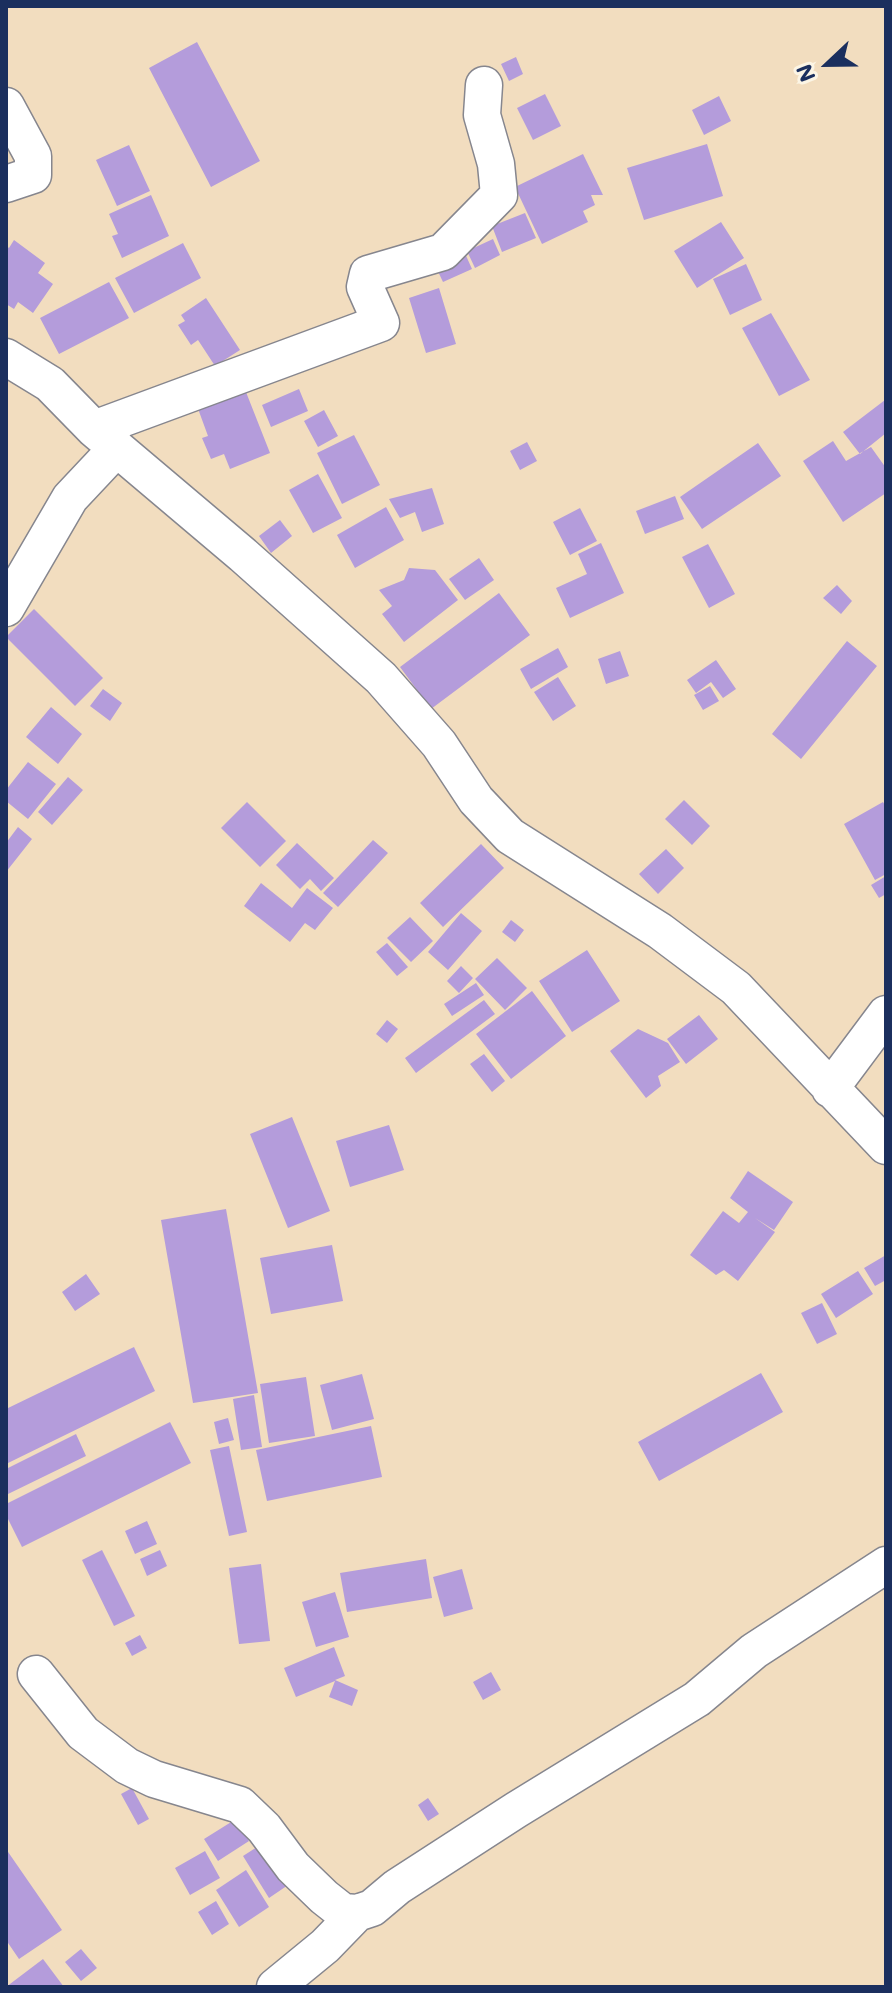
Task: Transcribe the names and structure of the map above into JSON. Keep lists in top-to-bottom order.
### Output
{
  "north": "left"
}
